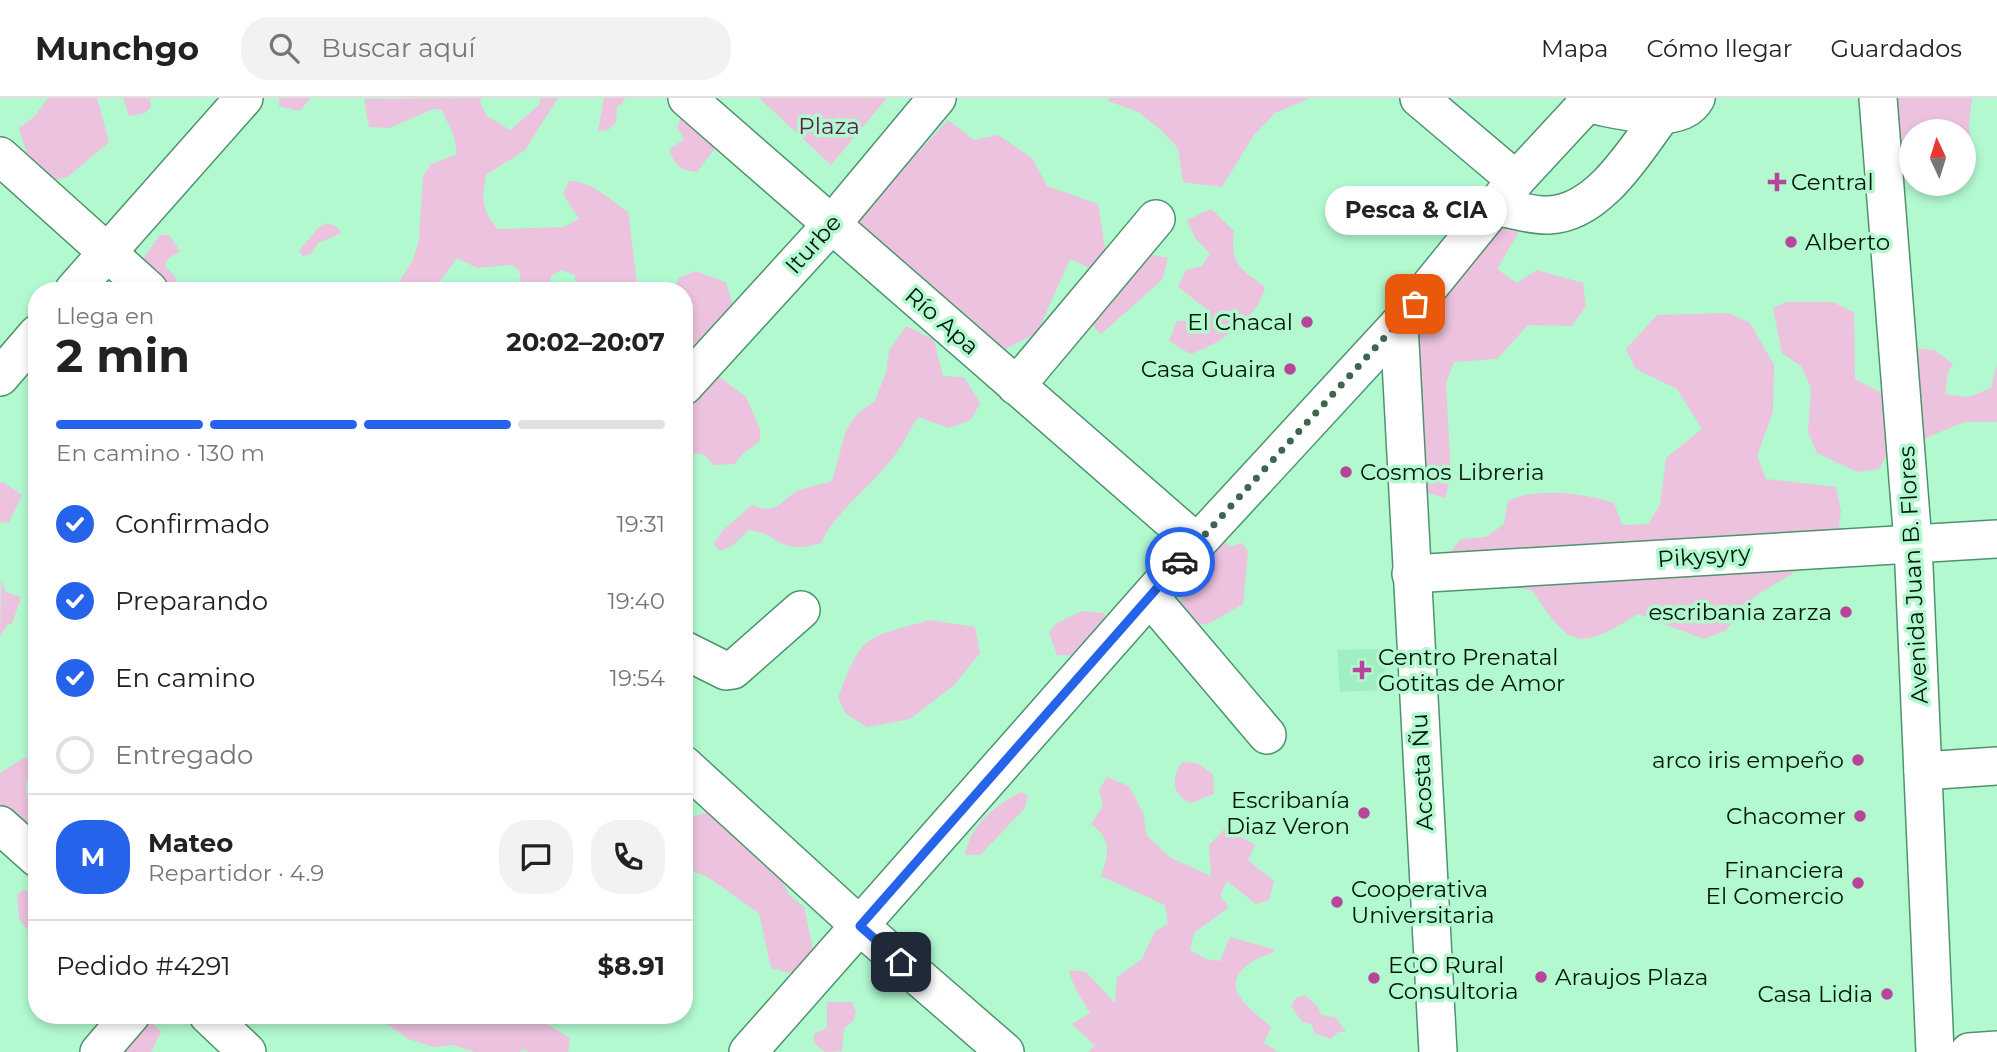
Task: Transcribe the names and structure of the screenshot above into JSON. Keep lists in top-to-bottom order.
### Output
{
  "streets": {
    "street": [
      "Iturbe",
      "Río Apa",
      "Pikysyry",
      "Avenida Juan B. Flores",
      "Acosta Ñu"
    ]
  },
  "crossings": [
    ["Iturbe", "Río Apa"],
    ["Pikysyry", "Avenida Juan B. Flores"],
    ["Pikysyry", "Acosta Ñu"]
  ],
  "parks": ["Plaza"],
  "places": {
    "health": ["Central", "Centro Prenatal Gotitas de Amor"],
    "other": [
      "Alberto",
      "Pesca & CIA",
      "El Chacal",
      "Casa Guaira",
      "Cosmos Libreria",
      "escribania zarza",
      "arco iris empeño",
      "Escribanía Diaz Veron",
      "Chacomer",
      "Financiera El Comercio",
      "Cooperativa Universitaria",
      "Araujos Plaza",
      "ECO Rural Consultoria",
      "Casa Lidia"
    ]
  },
  "north": "top",
  "page": {
    "header": "Munchgo",
    "search": "Buscar aquí",
    "nav": ["Mapa", "Cómo llegar", "Guardados"],
    "bubble": "Pesca & CIA",
    "heading": ["2 min", "Llega en", "20:02–20:07"],
    "panel": [
      "Mateo",
      "Repartidor · 4.9",
      "Pedido #4291",
      "$8.91"
    ],
    "bar": "En camino · 130 m",
    "list": [
      ["Confirmado", "19:31"],
      ["Preparando", "19:40"],
      ["En camino", "19:54"],
      "Entregado"
    ],
    "round": "M"
  }
}
